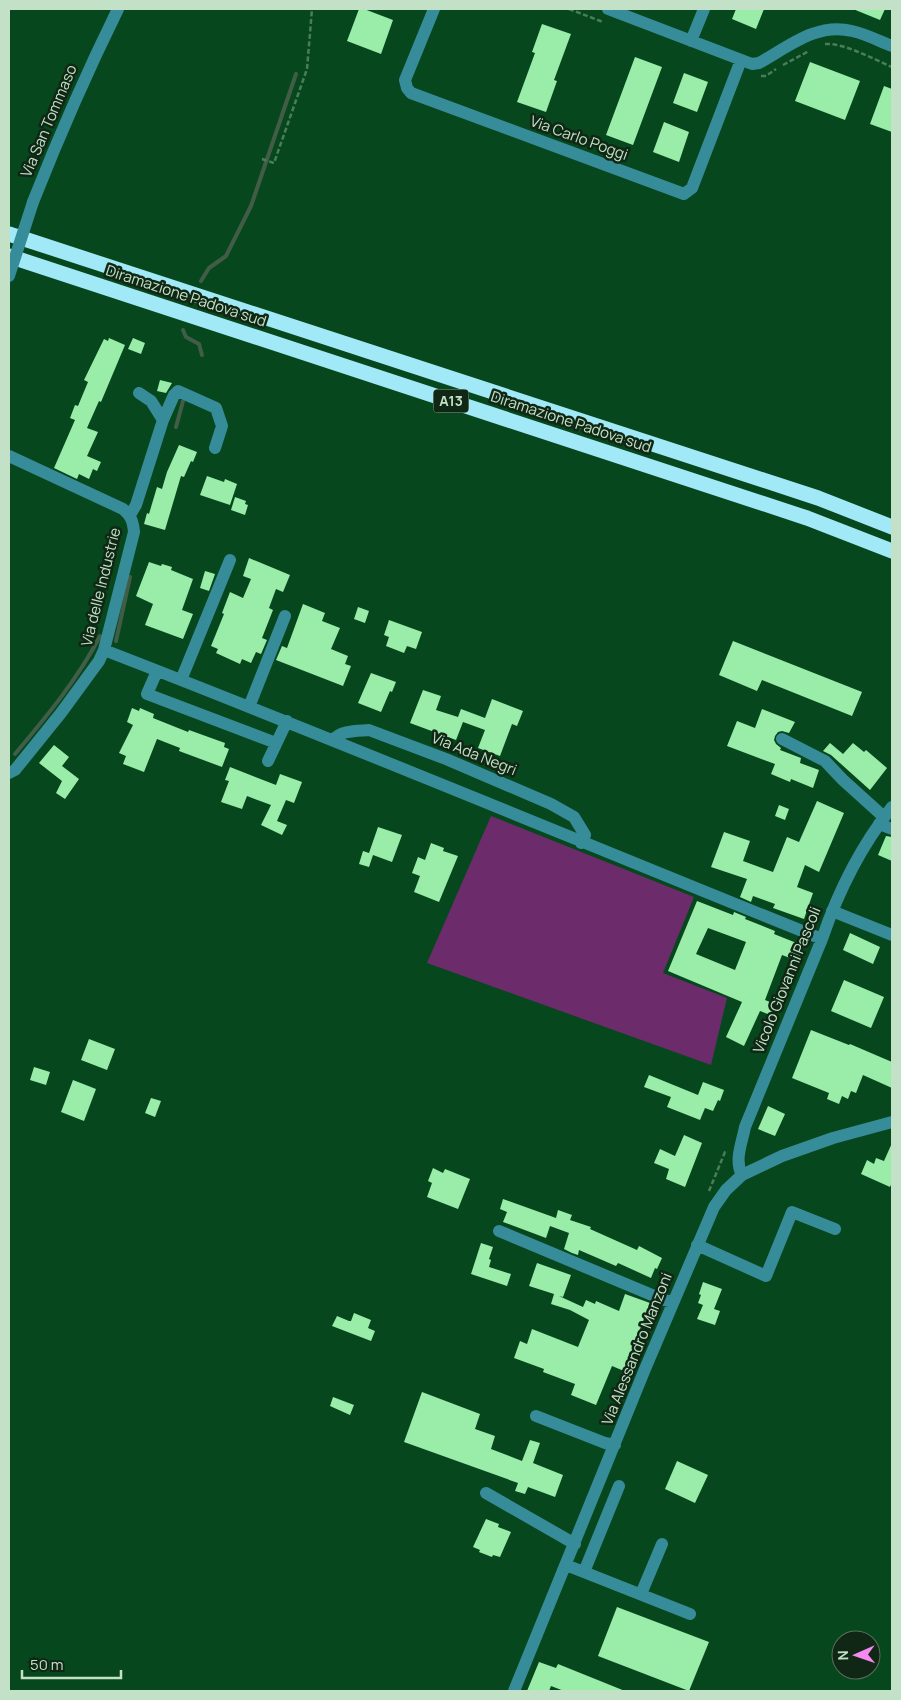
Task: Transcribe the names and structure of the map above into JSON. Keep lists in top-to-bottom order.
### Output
{
  "streets": {
    "highway": ["Diramazione Padova sud", "A13"],
    "street": [
      "Via San Tommaso",
      "Via Carlo Poggi",
      "Via delle Industrie",
      "Via Ada Negri",
      "Vicolo Giovanni Pascoli",
      "Via Alessandro Manzoni"
    ]
  },
  "crossings": [
    ["Vicolo Giovanni Pascoli", "Via Alessandro Manzoni"]
  ],
  "scale_bar": "50 m",
  "north": "left"
}
